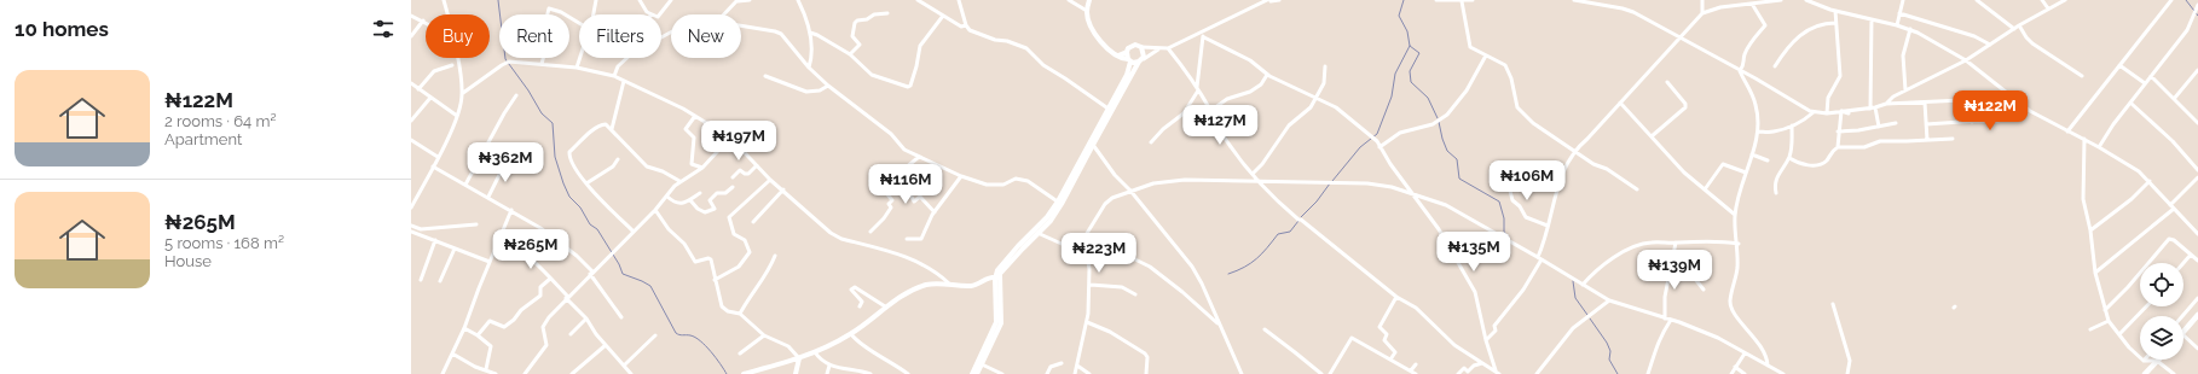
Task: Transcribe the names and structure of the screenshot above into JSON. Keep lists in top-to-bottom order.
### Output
{
  "page": {
    "heading": "10 homes",
    "chip": [
      "Buy",
      "Rent",
      "Filters",
      "New"
    ],
    "list": [
      {
        "name": "₦122M",
        "note": "2 rooms · 64 m² · Apartment"
      },
      {
        "name": "₦265M",
        "note": "5 rooms · 168 m² · House"
      }
    ],
    "price": [
      "₦122M",
      "₦127M",
      "₦197M",
      "₦362M",
      "₦106M",
      "₦116M",
      "₦265M",
      "₦135M",
      "₦223M",
      "₦139M"
    ]
  }
}
